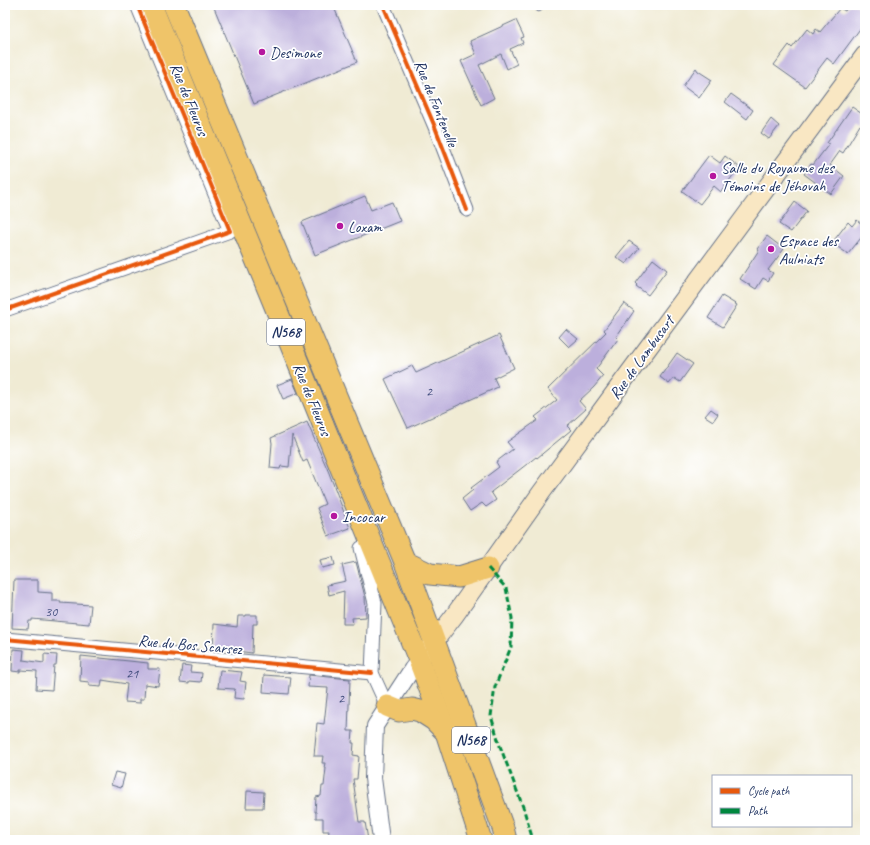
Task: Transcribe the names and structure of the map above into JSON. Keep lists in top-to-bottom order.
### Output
{
  "streets": {
    "highway": ["Rue de Fleurus", "N568"],
    "main road": ["Rue de Lambusart"],
    "street": ["Rue de Fontenelle", "Rue du Bos Scarsez"]
  },
  "crossings": [
    ["Rue de Fleurus", "N568"],
    ["Rue de Fleurus", "Rue de Lambusart"],
    ["N568", "Rue de Lambusart"]
  ],
  "places": [
    "Desimone",
    "Salle du Royaume des Témoins de Jéhovah",
    "Loxam",
    "Espace des Aulniats",
    "Incocar"
  ],
  "house_numbers": [
    "2",
    "30",
    "21",
    "2"
  ],
  "legend": ["Cycle path", "Path"]
}
